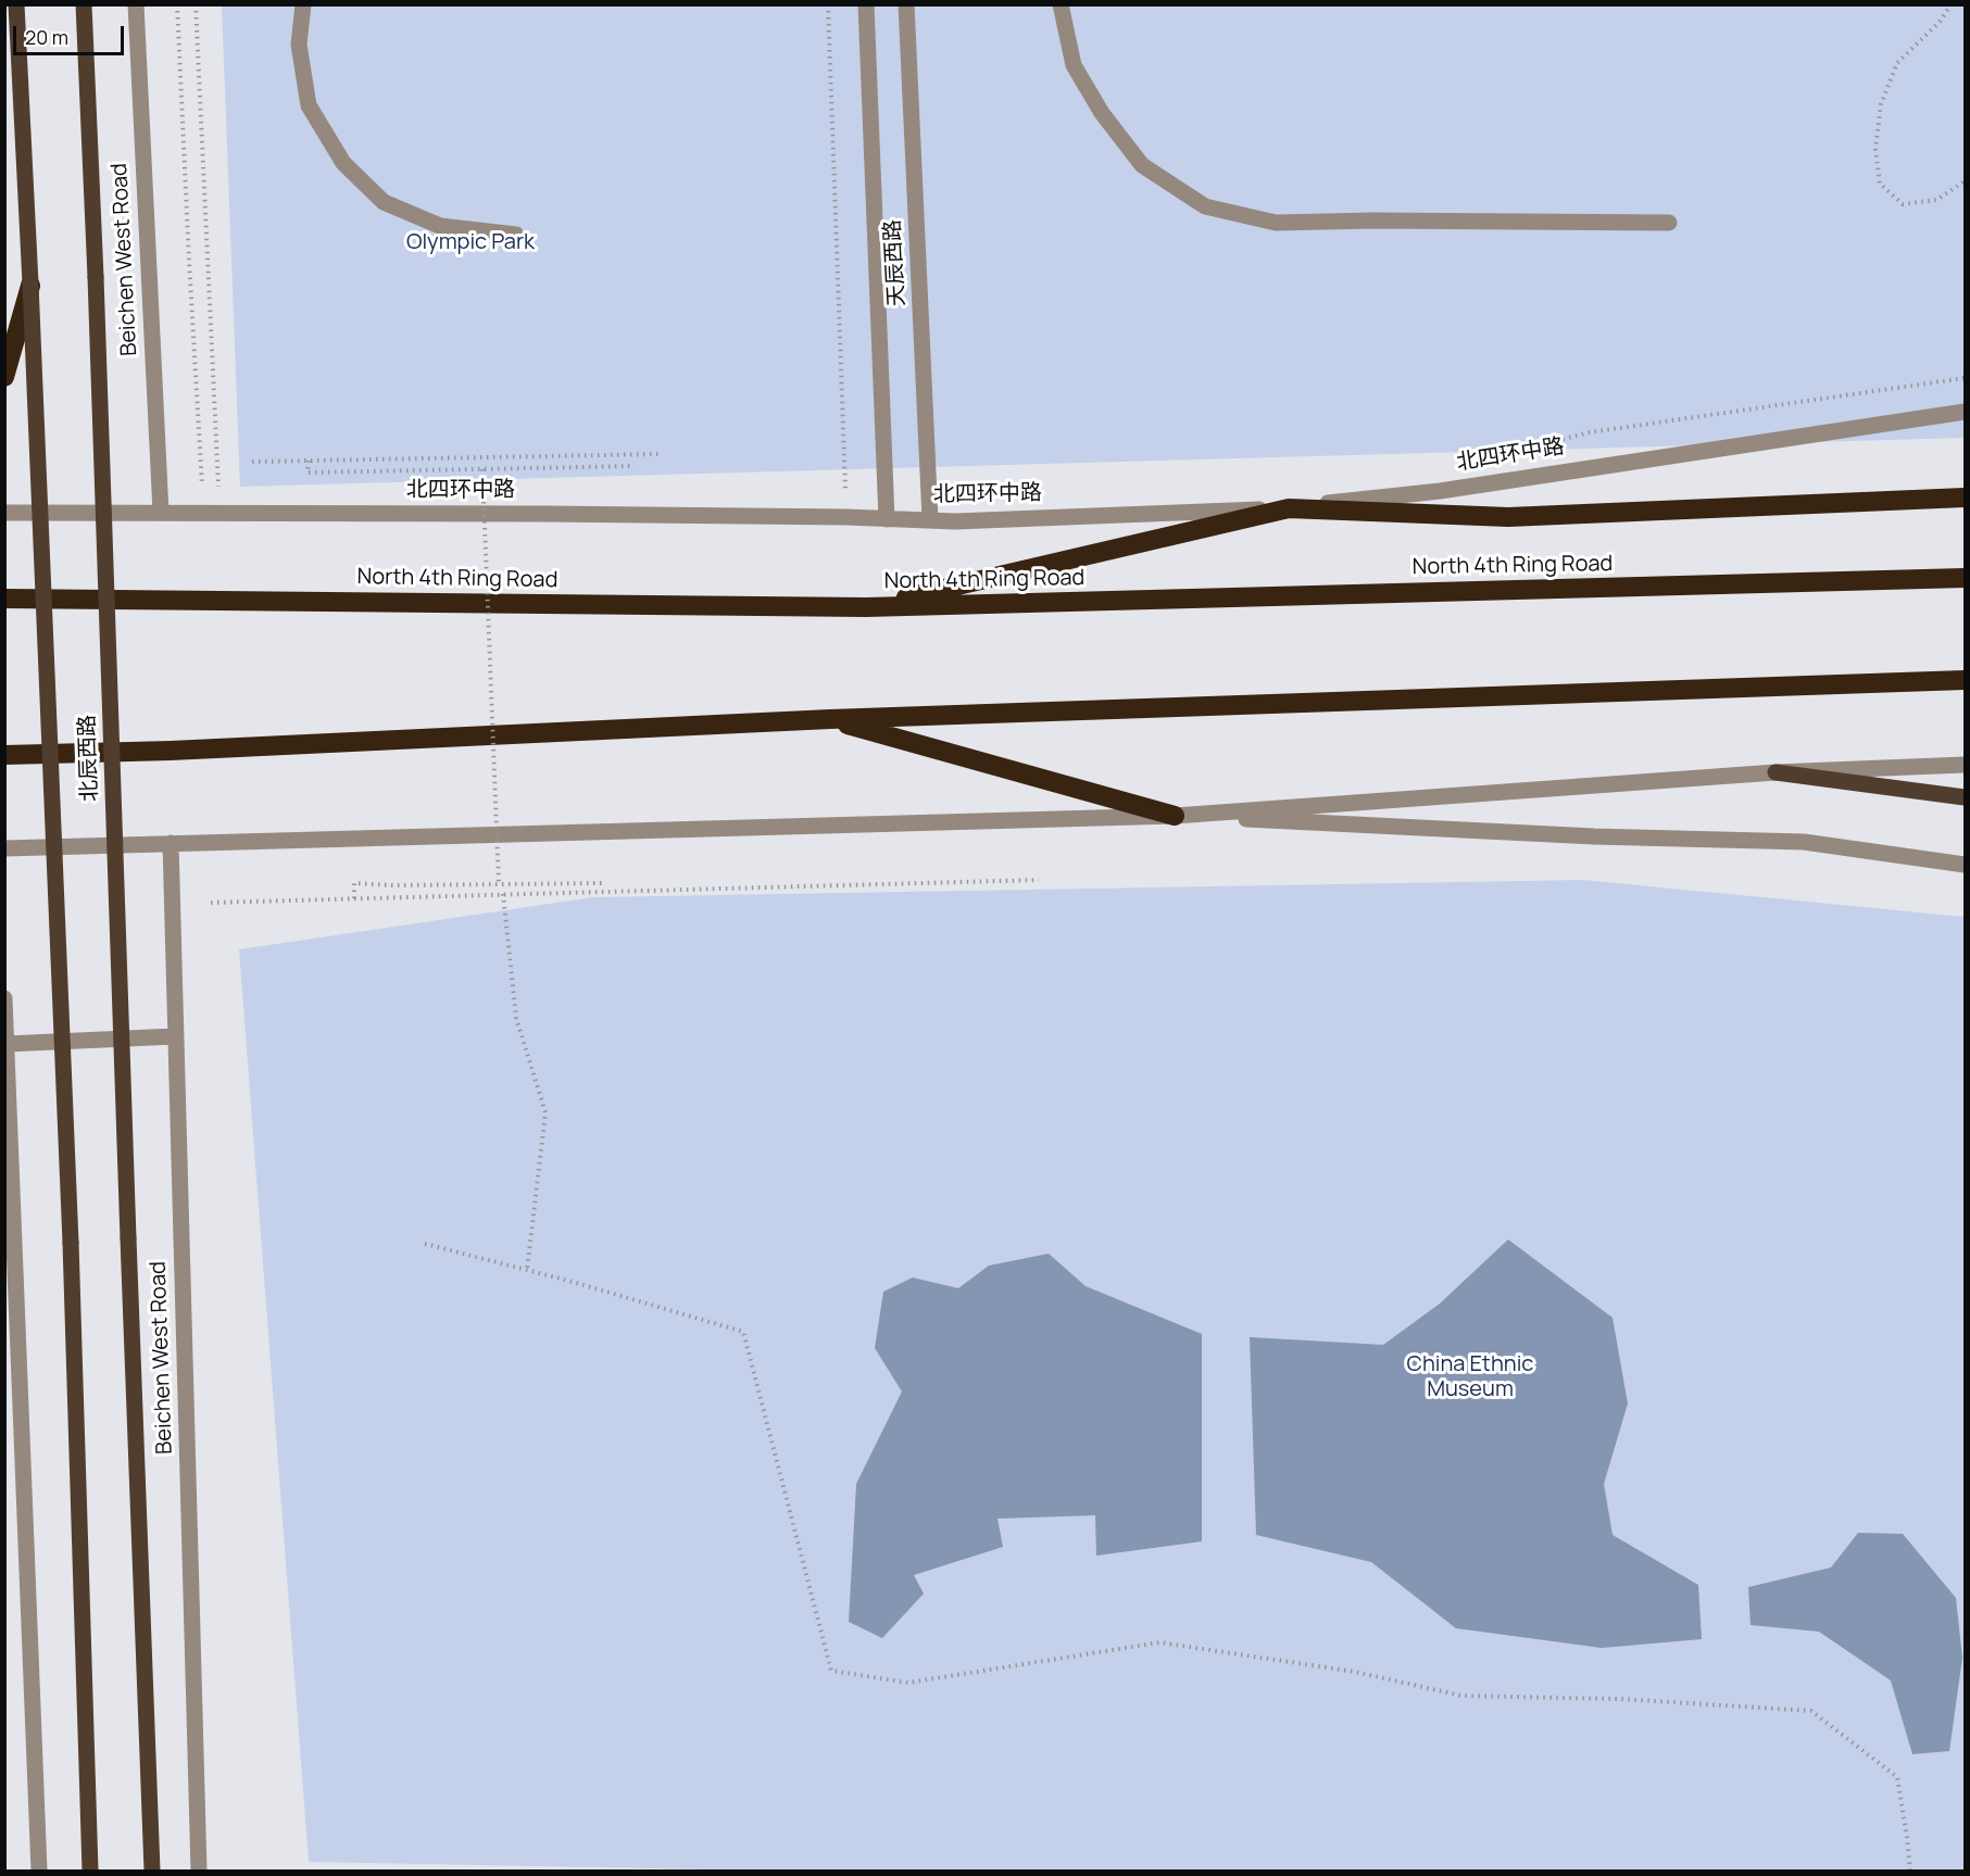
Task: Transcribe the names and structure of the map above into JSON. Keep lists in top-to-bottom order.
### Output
{
  "streets": {
    "highway": ["North 4th Ring Road"],
    "main road": ["Beichen West Road", "北辰西路"],
    "street": ["天辰西路", "北四环中路"]
  },
  "crossings": [
    ["Beichen West Road", "北四环中路"],
    ["Beichen West Road", "北辰西路"],
    ["天辰西路", "北四环中路"]
  ],
  "parks": ["Olympic Park", "China Ethnic Museum"],
  "scale_bar": "20 m"
}
